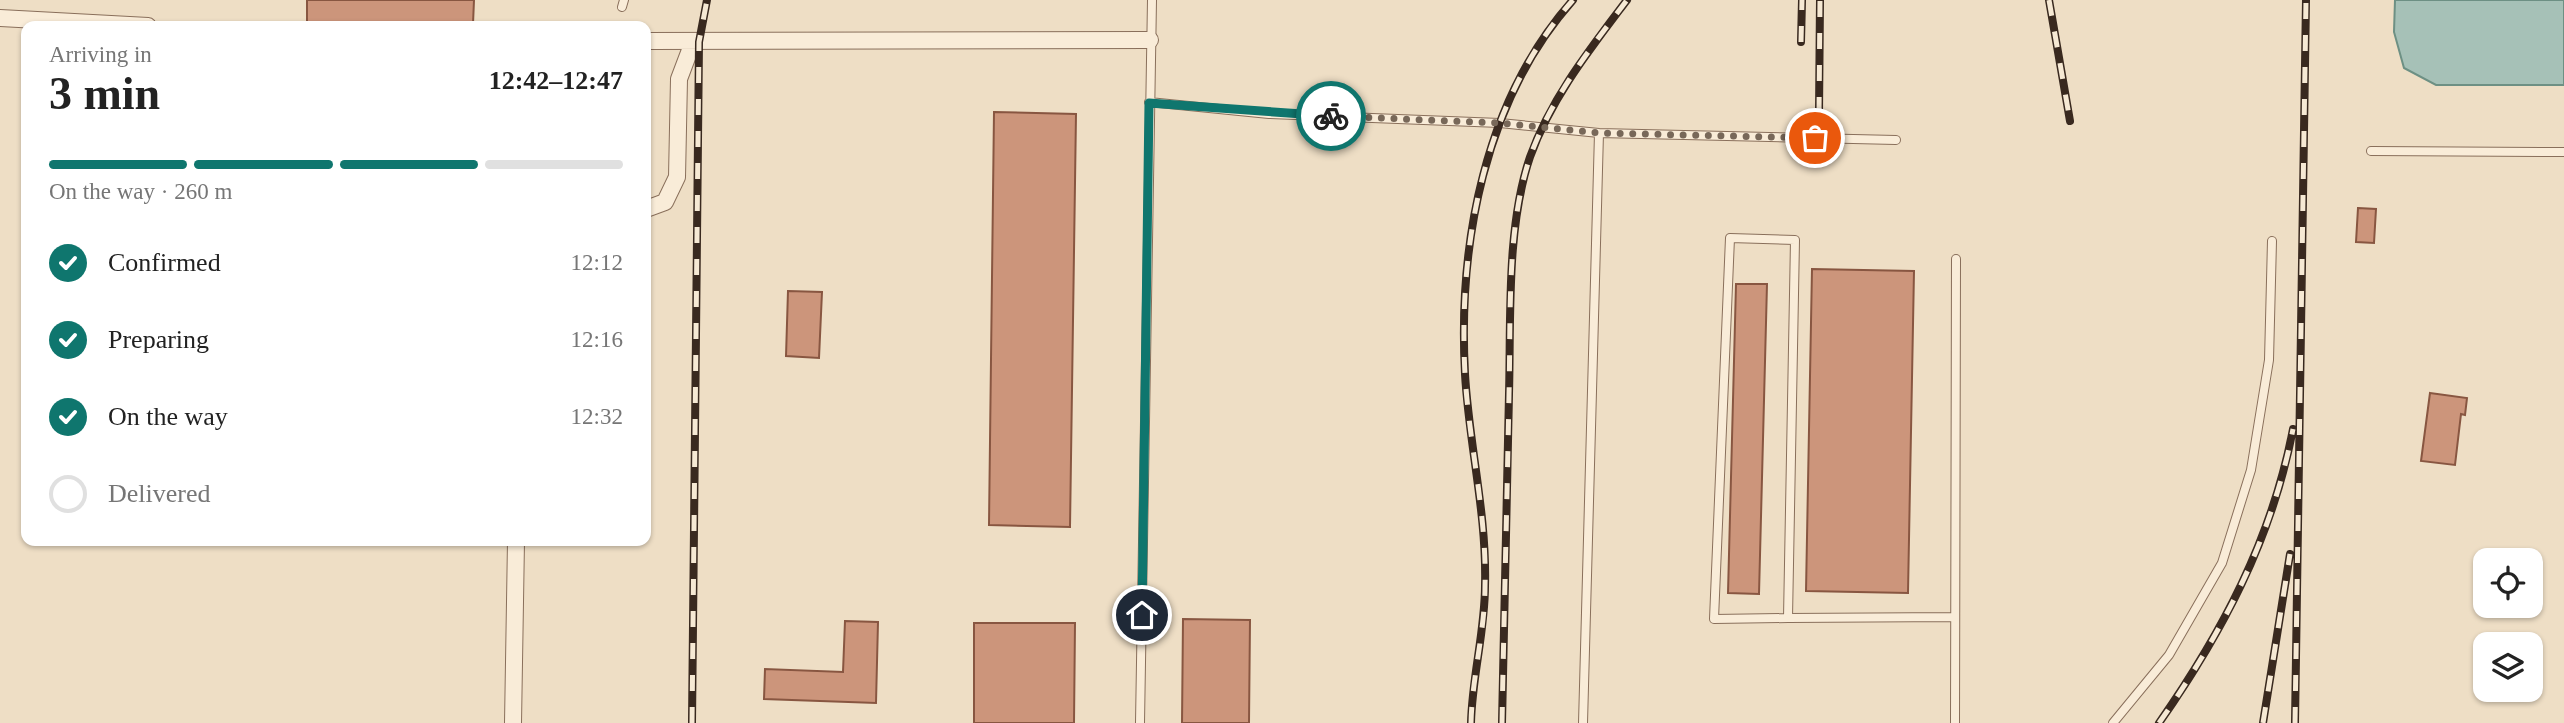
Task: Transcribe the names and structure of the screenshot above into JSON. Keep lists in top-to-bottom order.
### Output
{
  "page": {
    "heading": ["3 min", "Arriving in", "12:42–12:47"],
    "bar": "On the way · 260 m",
    "list": [
      ["Confirmed", "12:12"],
      ["Preparing", "12:16"],
      ["On the way", "12:32"],
      "Delivered"
    ]
  }
}
